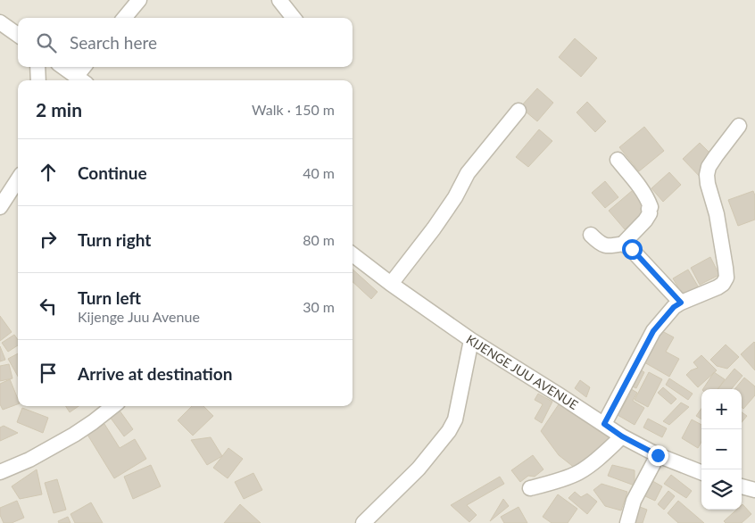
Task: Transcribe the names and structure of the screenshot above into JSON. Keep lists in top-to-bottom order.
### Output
{
  "streets": {
    "street": ["KIJENGE JUU AVENUE"]
  },
  "page": {
    "search": "Search here",
    "heading": ["2 min", "Walk · 150 m"],
    "list": [
      ["Continue", "40 m"],
      ["Turn right", "80 m"],
      ["Turn left", "Kijenge Juu Avenue", "30 m"],
      "Arrive at destination"
    ],
    "map_buttons": ["+", "−"]
  }
}
